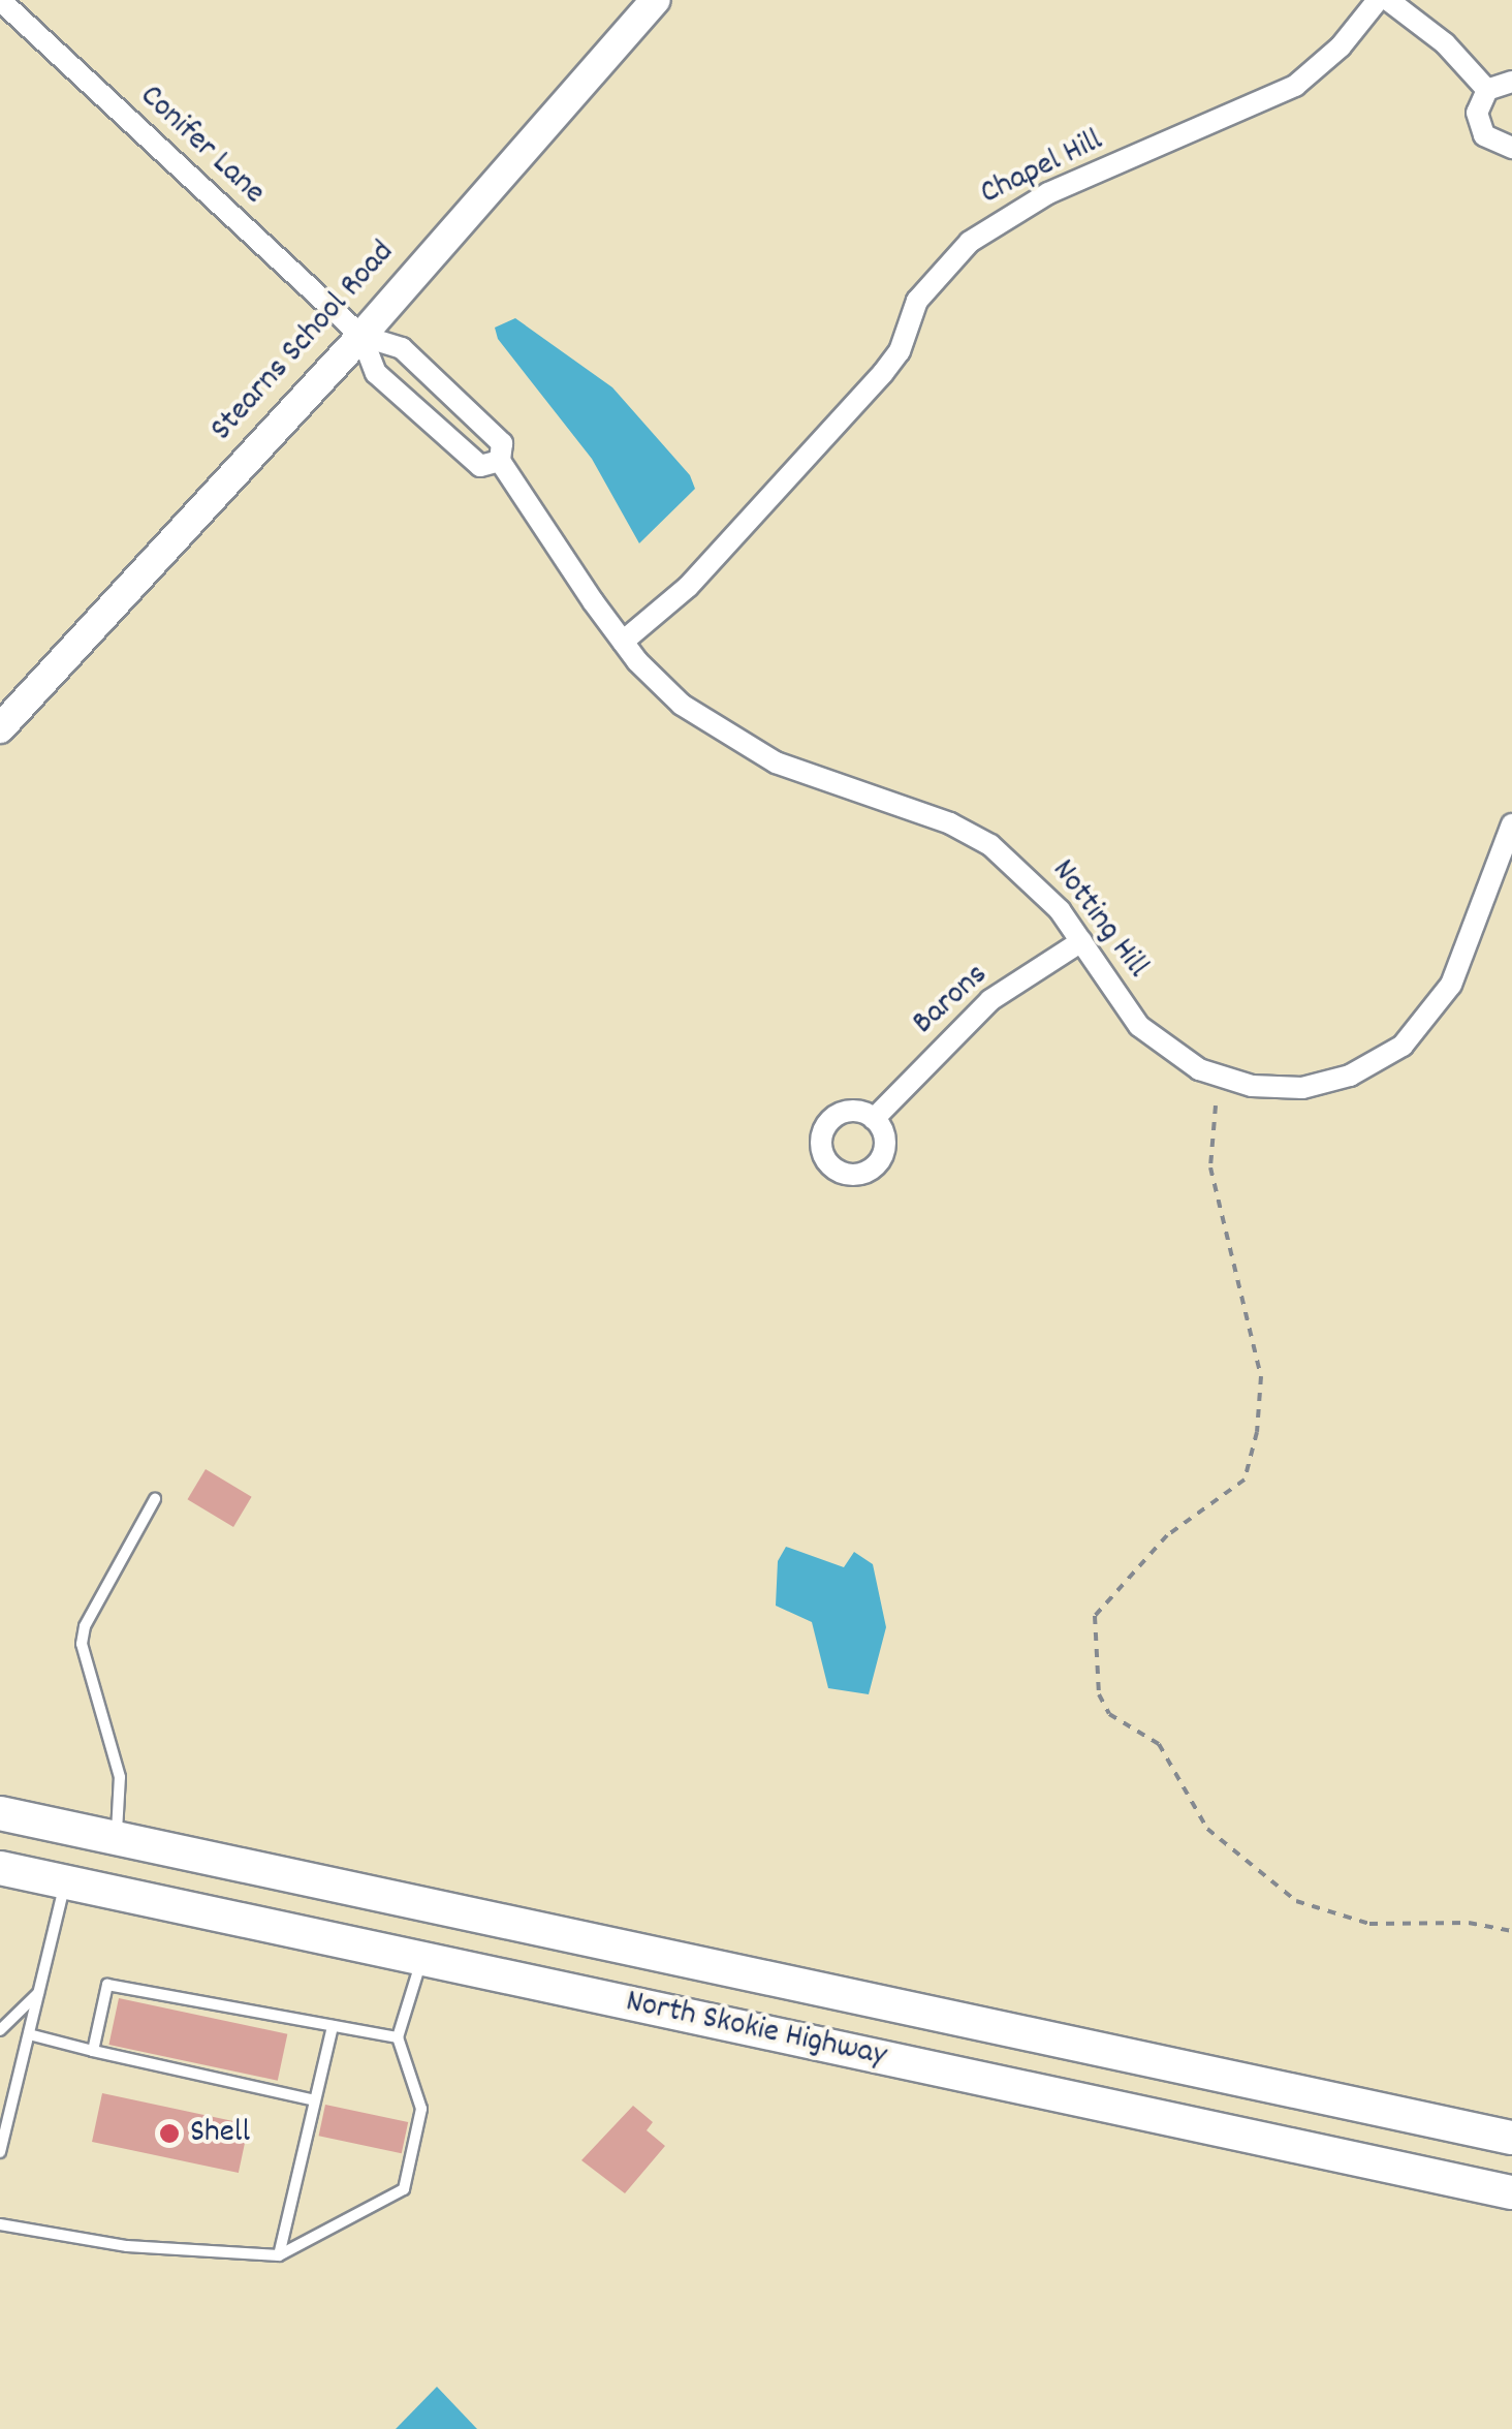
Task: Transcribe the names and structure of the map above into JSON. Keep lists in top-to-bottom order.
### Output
{
  "streets": {
    "highway": ["North Skokie Highway"],
    "main road": ["Stearns School Road"],
    "street": [
      "Conifer Lane",
      "Chapel Hill",
      "Notting Hill",
      "Barons"
    ]
  },
  "crossings": [
    ["Conifer Lane", "Stearns School Road"],
    ["Conifer Lane", "Notting Hill"],
    ["Chapel Hill", "Notting Hill"],
    ["Stearns School Road", "Notting Hill"],
    ["Notting Hill", "Barons"]
  ],
  "places": ["Shell"]
}
